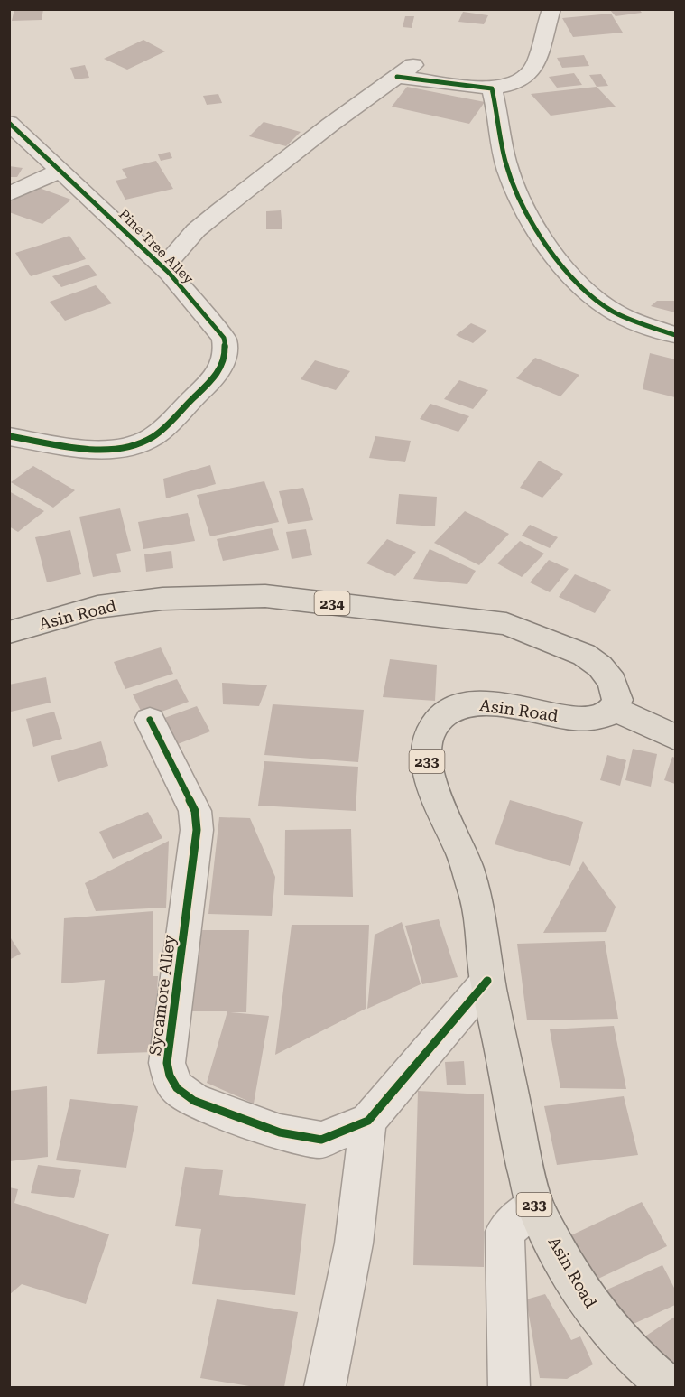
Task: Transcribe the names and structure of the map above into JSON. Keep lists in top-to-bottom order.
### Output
{
  "streets": {
    "main road": ["234", "Asin Road", "233"],
    "street": ["Pine Tree Alley", "Sycamore Alley"]
  },
  "crossings": [
    ["Asin Road", "Sycamore Alley"]
  ]
}
